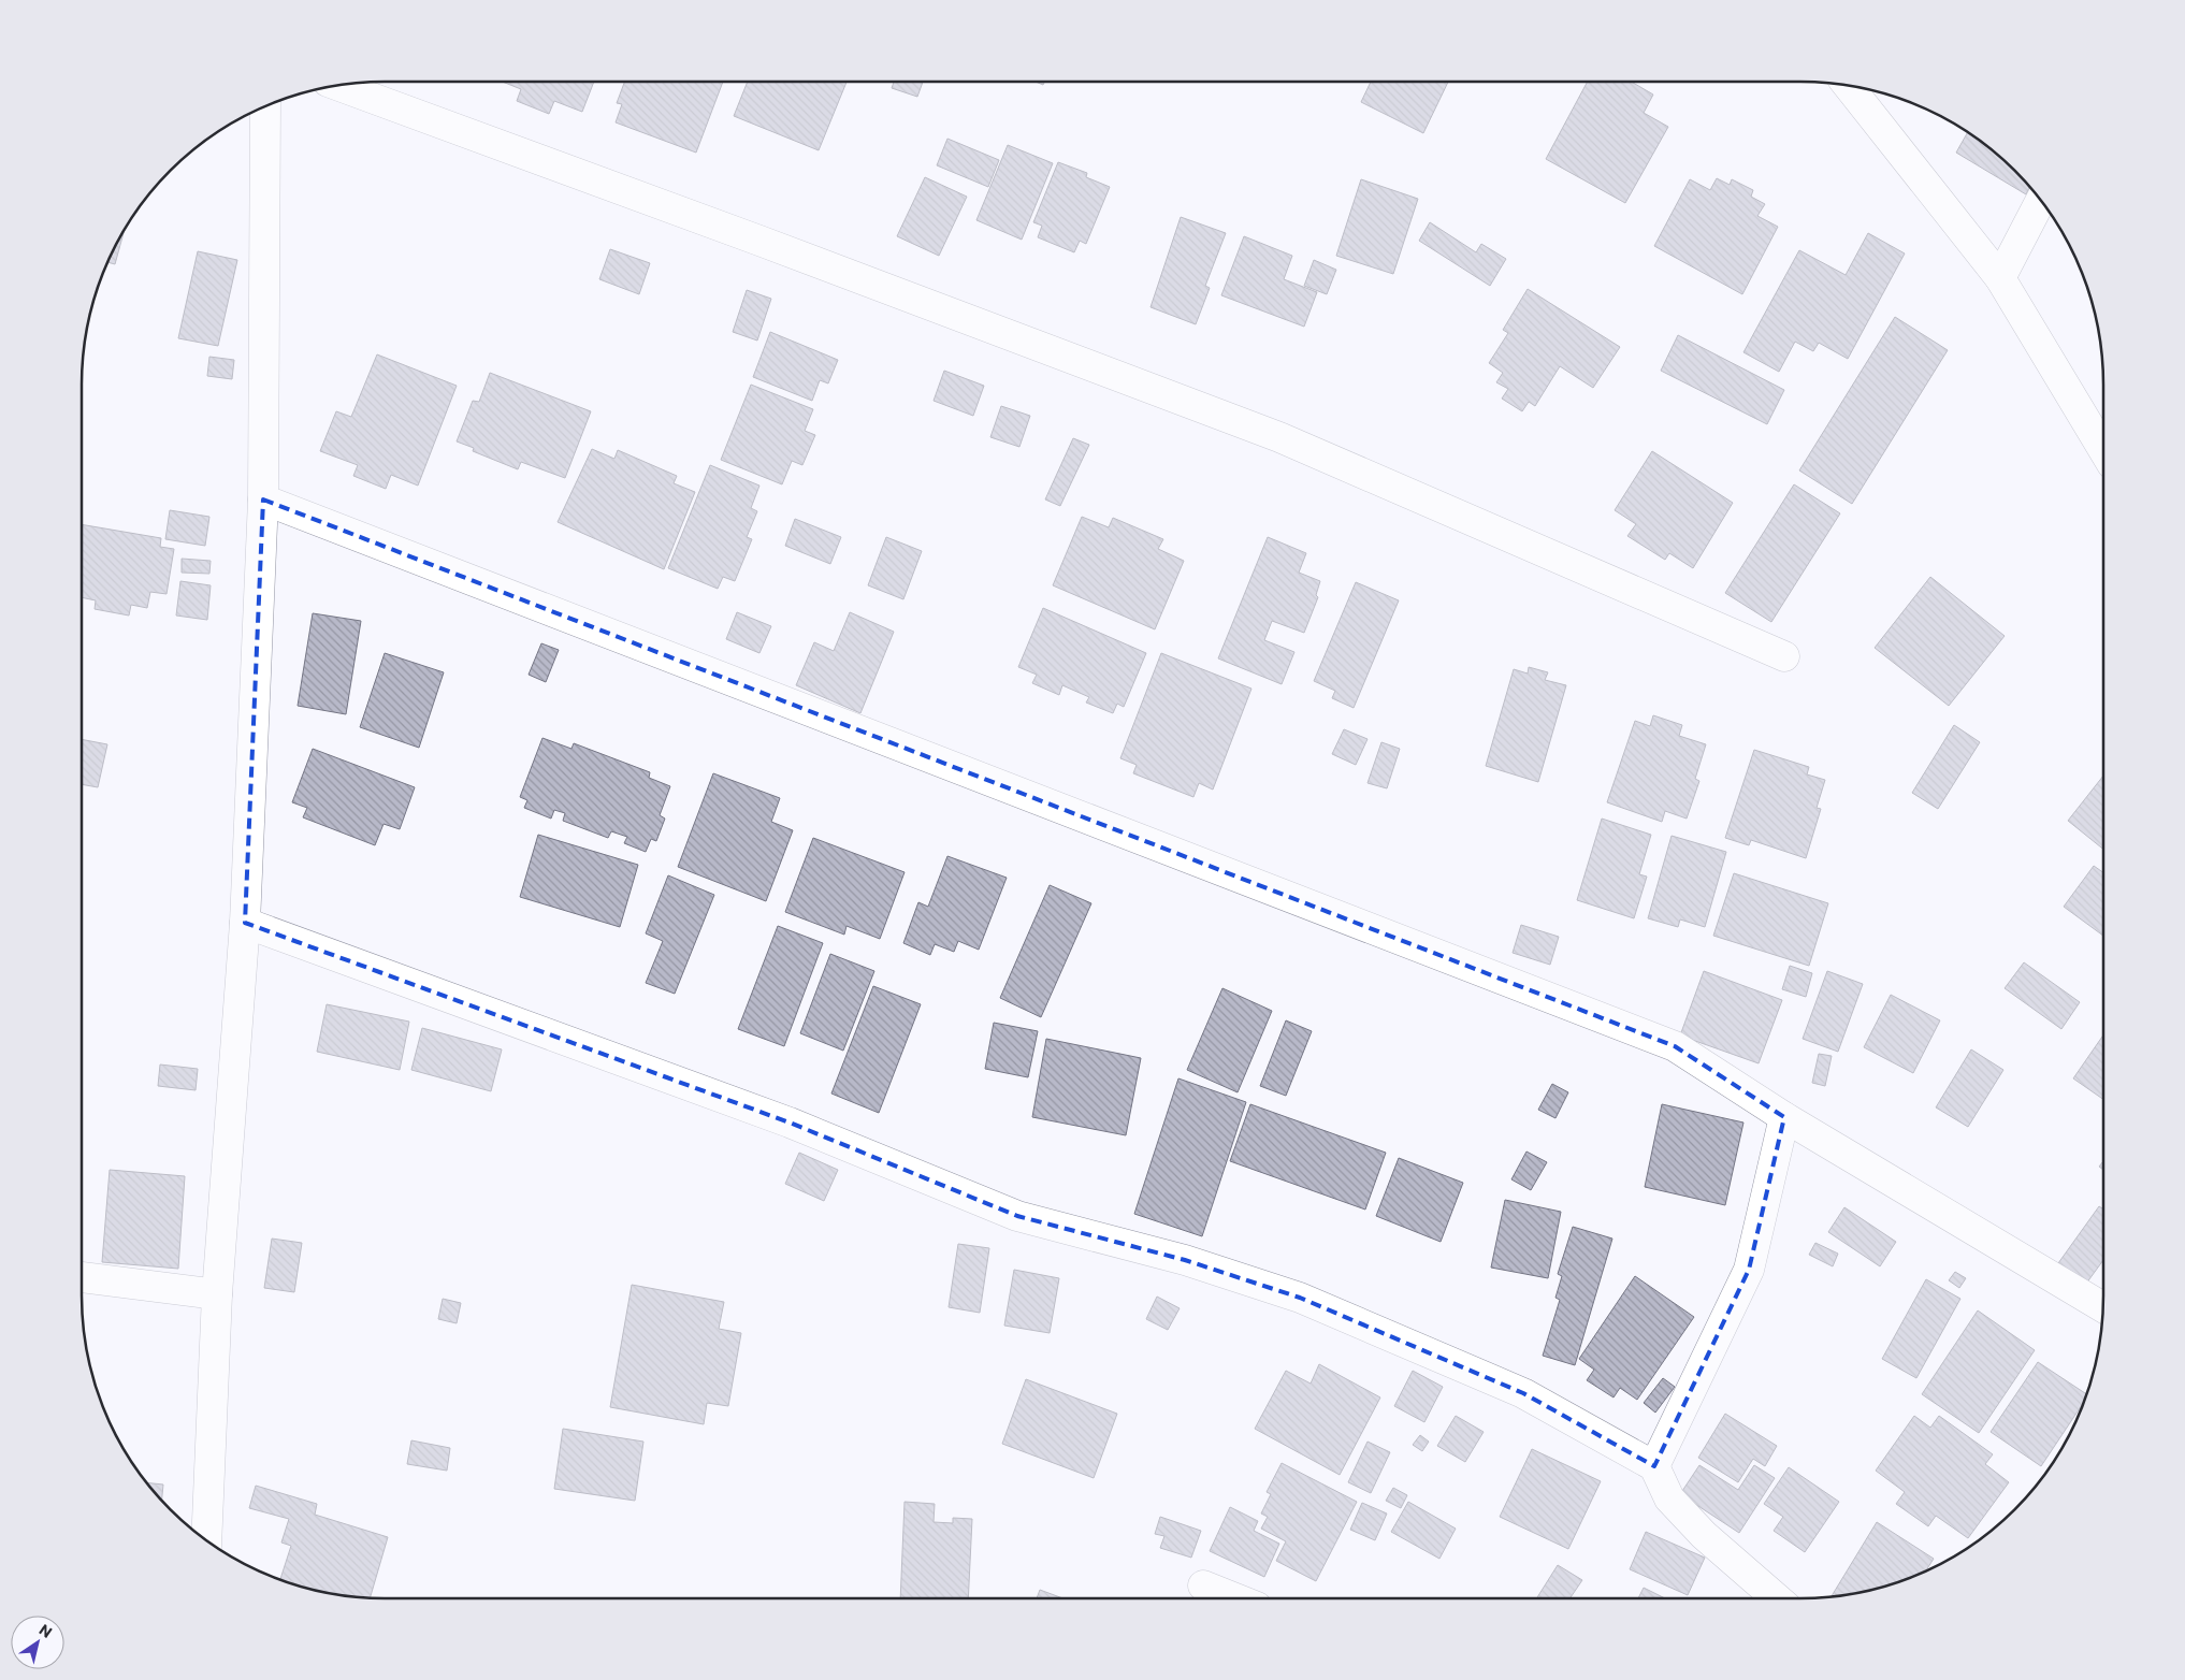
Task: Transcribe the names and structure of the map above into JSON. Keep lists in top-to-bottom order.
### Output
{
  "north": "top right"
}
